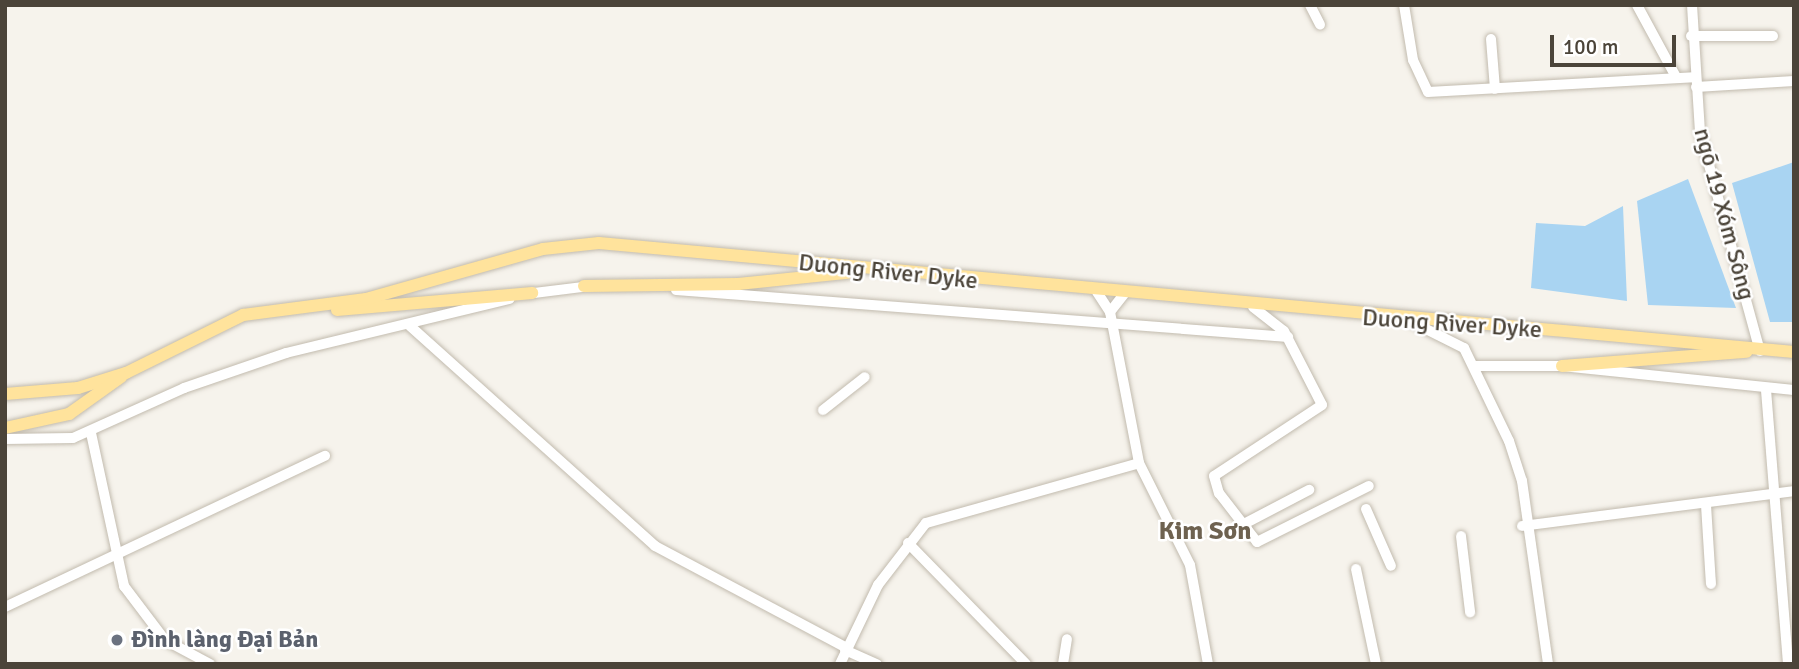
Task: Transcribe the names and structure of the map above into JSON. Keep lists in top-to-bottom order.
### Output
{
  "streets": {
    "main road": ["Duong River Dyke"],
    "street": ["ngõ 19 Xóm Sông"]
  },
  "crossings": [
    ["ngõ 19 Xóm Sông", "Duong River Dyke"]
  ],
  "districts": ["Kim Sơn"],
  "places": ["Đình làng Đại Bản"],
  "scale_bar": "100 m"
}
